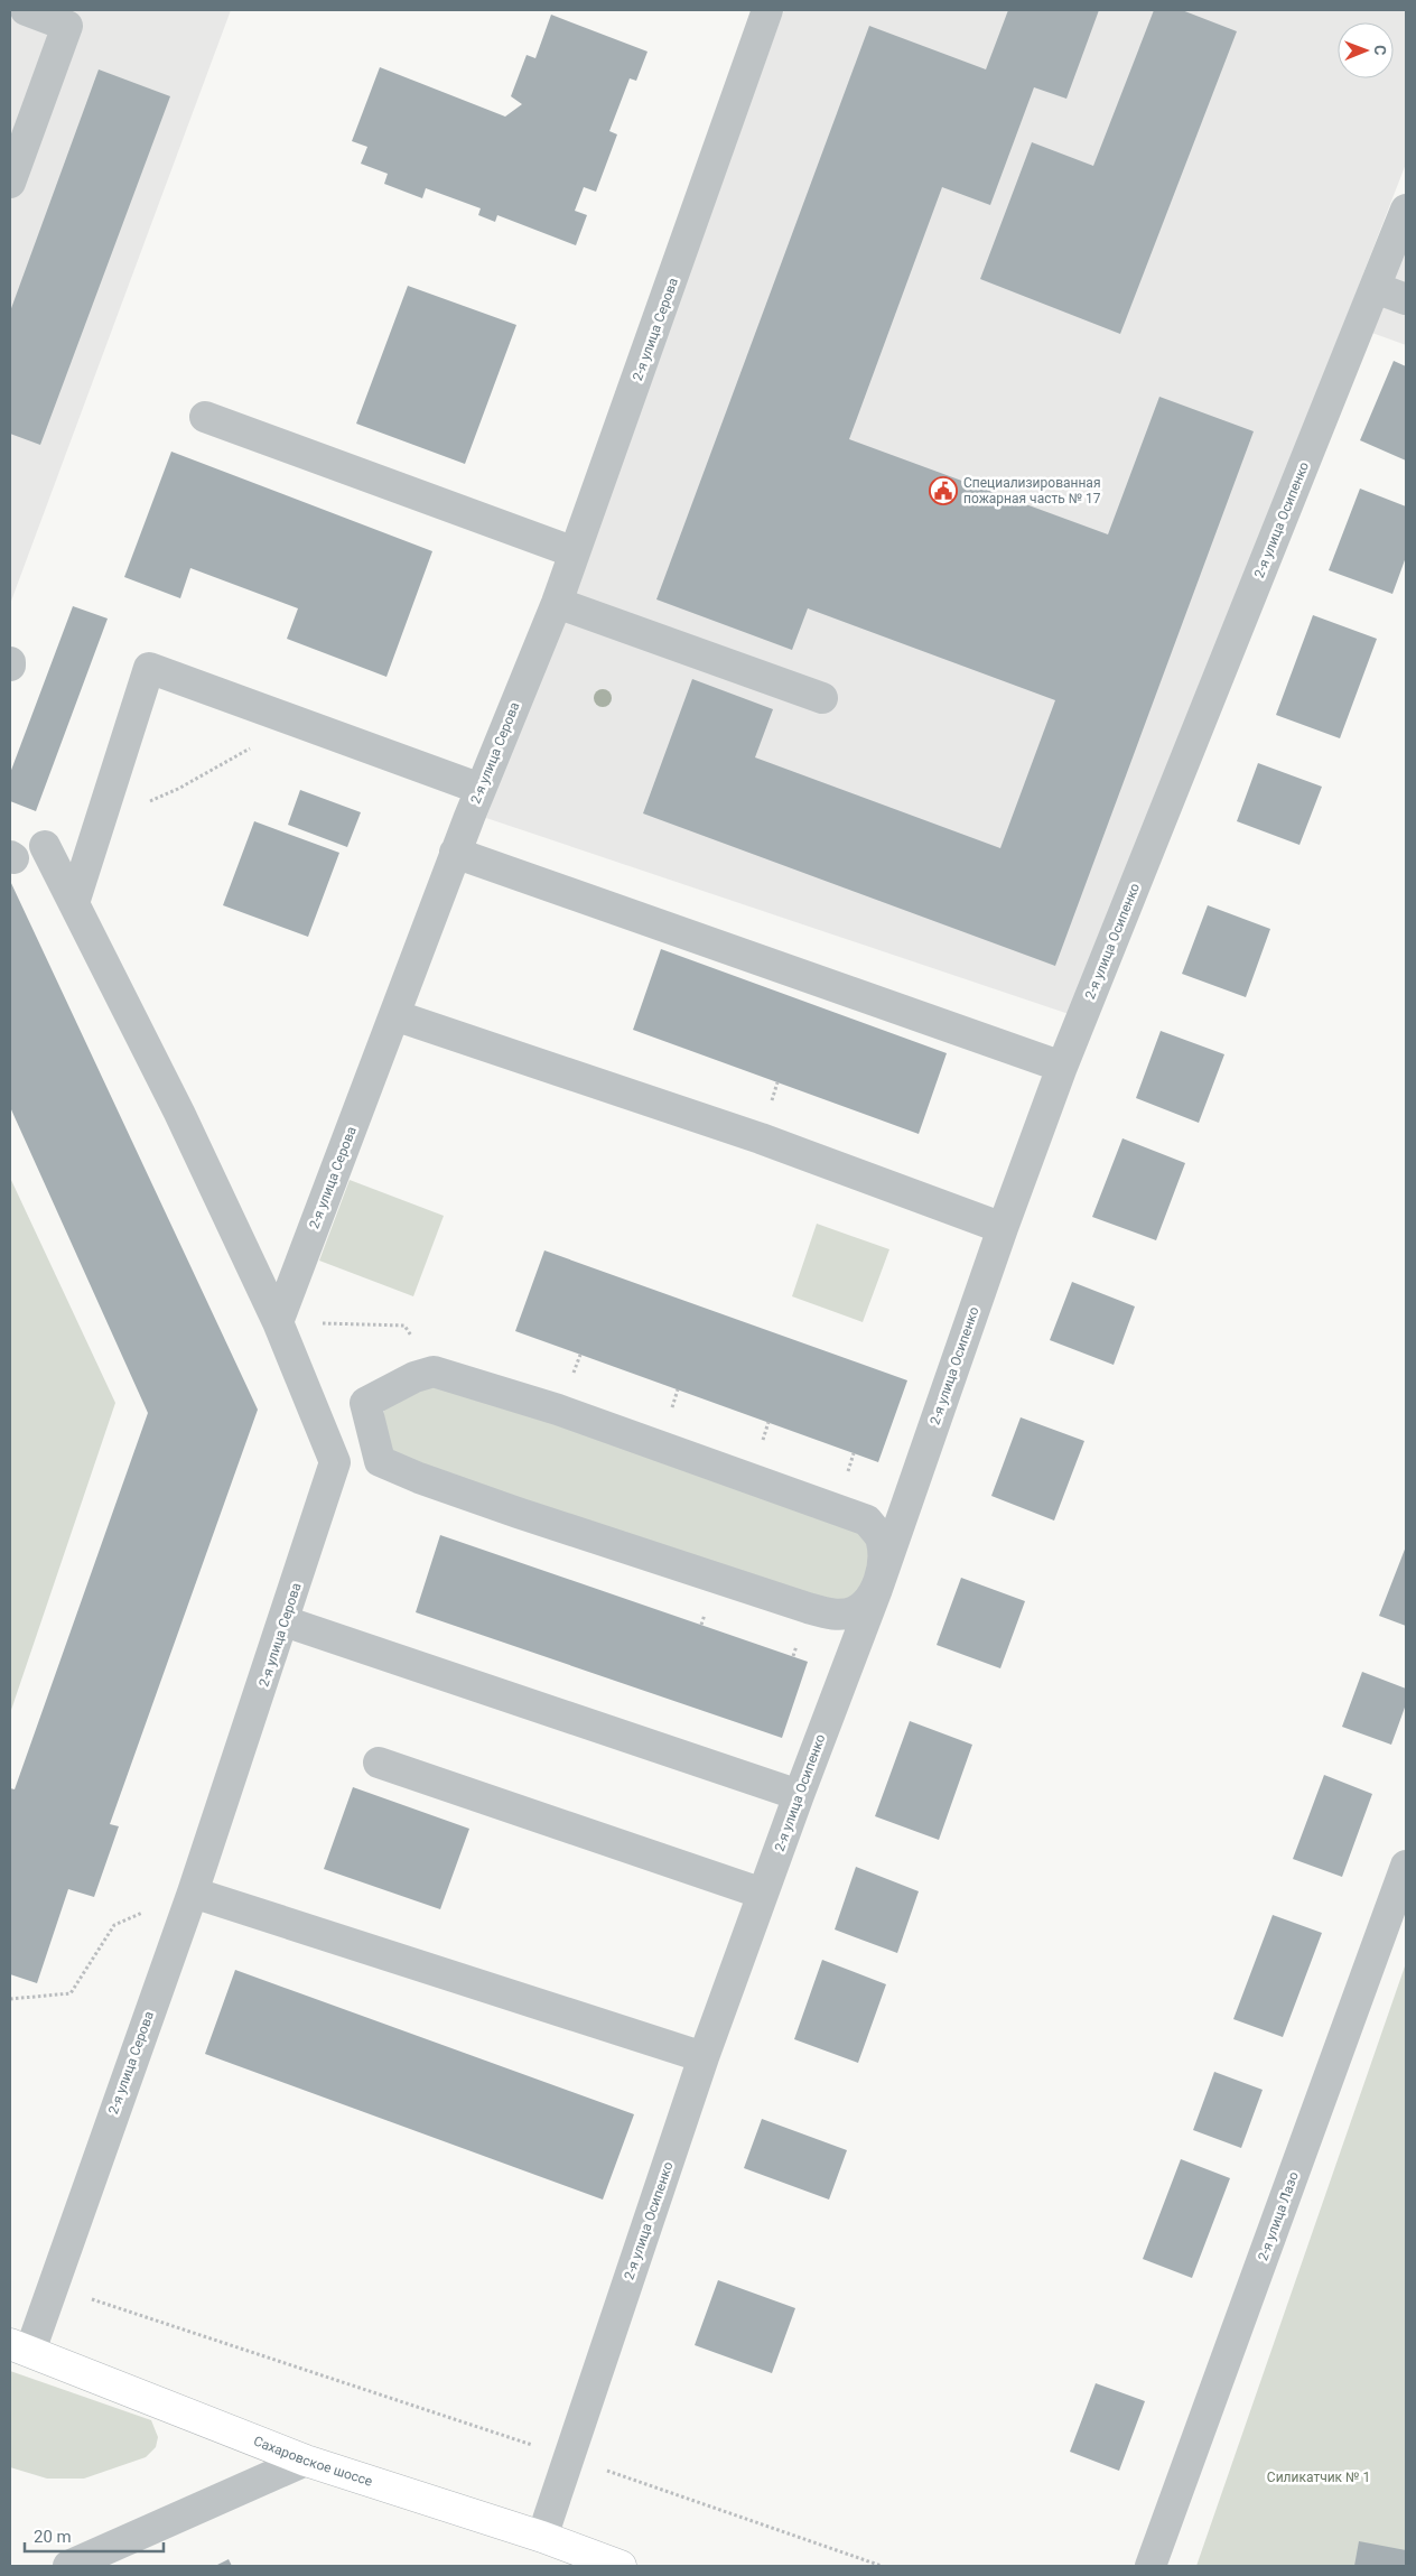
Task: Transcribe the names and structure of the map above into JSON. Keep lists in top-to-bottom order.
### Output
{
  "streets": {
    "main road": ["Сахаровское шоссе"],
    "street": ["2-я улица Серова", "2-я улица Осипенко", "2-я улица Лазо"]
  },
  "crossings": [
    ["2-я улица Серова", "Сахаровское шоссе"],
    ["2-я улица Осипенко", "Сахаровское шоссе"]
  ],
  "parks": ["Силикатчик № 1"],
  "places": {
    "public building": ["Специализированная пожарная часть № 17"]
  },
  "scale_bar": "20 m",
  "north": "right"
}
